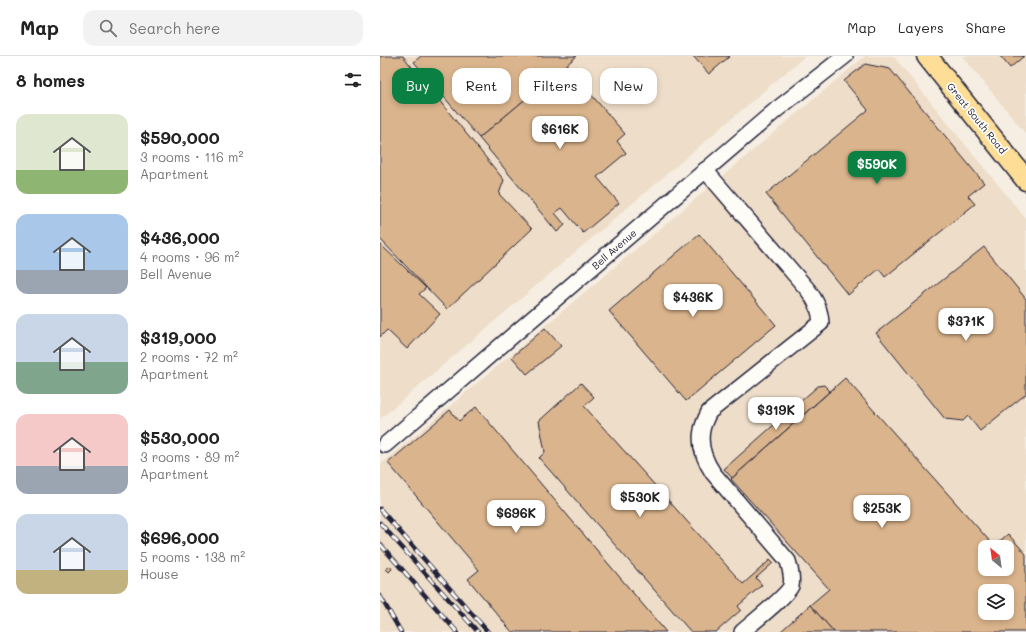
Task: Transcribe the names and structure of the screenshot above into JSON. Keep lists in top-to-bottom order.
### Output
{
  "streets": {
    "main road": ["Great South Road"],
    "street": ["Bell Avenue"]
  },
  "north": "top left",
  "page": {
    "header": "Map",
    "search": "Search here",
    "nav": ["Map", "Layers", "Share"],
    "heading": "8 homes",
    "chip": [
      "Buy",
      "Rent",
      "Filters",
      "New"
    ],
    "list": [
      {
        "name": "$590,000",
        "note": "3 rooms · 116 m² · Apartment"
      },
      {
        "name": "$436,000",
        "note": "4 rooms · 96 m² · Bell Avenue"
      },
      {
        "name": "$319,000",
        "note": "2 rooms · 72 m² · Apartment"
      },
      {
        "name": "$530,000",
        "note": "3 rooms · 89 m² · Apartment"
      },
      {
        "name": "$696,000",
        "note": "5 rooms · 138 m² · House"
      }
    ],
    "price": [
      "$616K",
      "$590K",
      "$436K",
      "$371K",
      "$319K",
      "$530K",
      "$253K",
      "$696K"
    ]
  }
}
